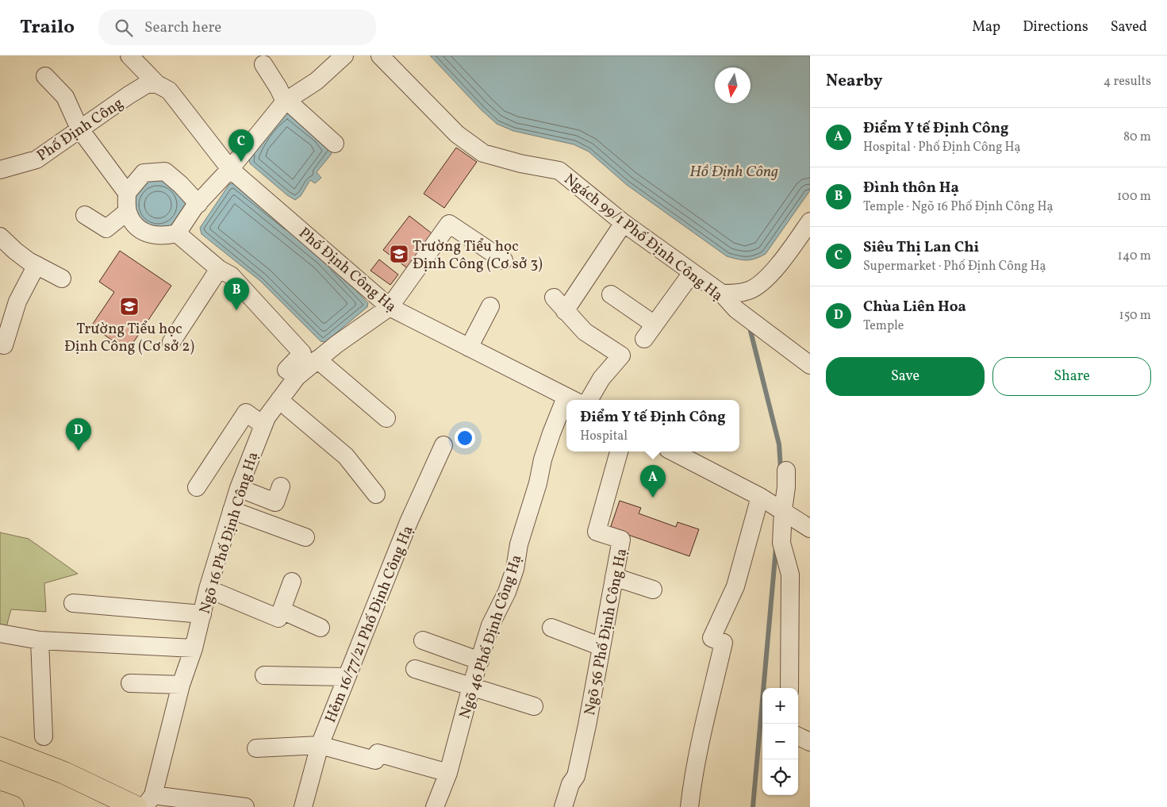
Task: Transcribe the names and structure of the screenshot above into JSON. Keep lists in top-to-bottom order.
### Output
{
  "streets": {
    "street": [
      "Phố Định Công",
      "Ngách 99/1 Phố Định Công Hạ",
      "Phố Định Công Hạ",
      "Ngõ 16 Phố Định Công Hạ",
      "Hẻm 16/77/21 Phố Định Công Hạ",
      "Ngõ 56 Phố Định Công Hạ",
      "Ngõ 46 Phố Định Công Hạ"
    ]
  },
  "crossings": [
    ["Phố Định Công", "Phố Định Công Hạ"],
    ["Phố Định Công Hạ", "Ngõ 16 Phố Định Công Hạ"]
  ],
  "water": ["Hồ Định Công"],
  "places": {
    "school or university": ["Trường Tiểu học Định Công (Cơ sở 3)", "Trường Tiểu học Định Công (Cơ sở 2)"]
  },
  "north": "bottom",
  "page": {
    "header": "Trailo",
    "search": "Search here",
    "nav": ["Map", "Directions", "Saved"],
    "heading": ["Nearby", "4 results"],
    "list": [
      {
        "mark": "A",
        "name": "Điểm Y tế Định Công",
        "note": "Hospital · Phố Định Công Hạ",
        "value": "80 m"
      },
      {
        "mark": "B",
        "name": "Đình thôn Hạ",
        "note": "Temple · Ngõ 16 Phố Định Công Hạ",
        "value": "100 m"
      },
      {
        "mark": "C",
        "name": "Siêu Thị Lan Chi",
        "note": "Supermarket · Phố Định Công Hạ",
        "value": "140 m"
      },
      {
        "mark": "D",
        "name": "Chùa Liên Hoa",
        "note": "Temple",
        "value": "150 m"
      }
    ],
    "pins": [
      "C",
      "B",
      "D",
      "A"
    ],
    "buttons": ["Save", "Share"],
    "popup": ["Điểm Y tế Định Công", "Hospital"],
    "map_buttons": ["+", "−"]
  }
}
